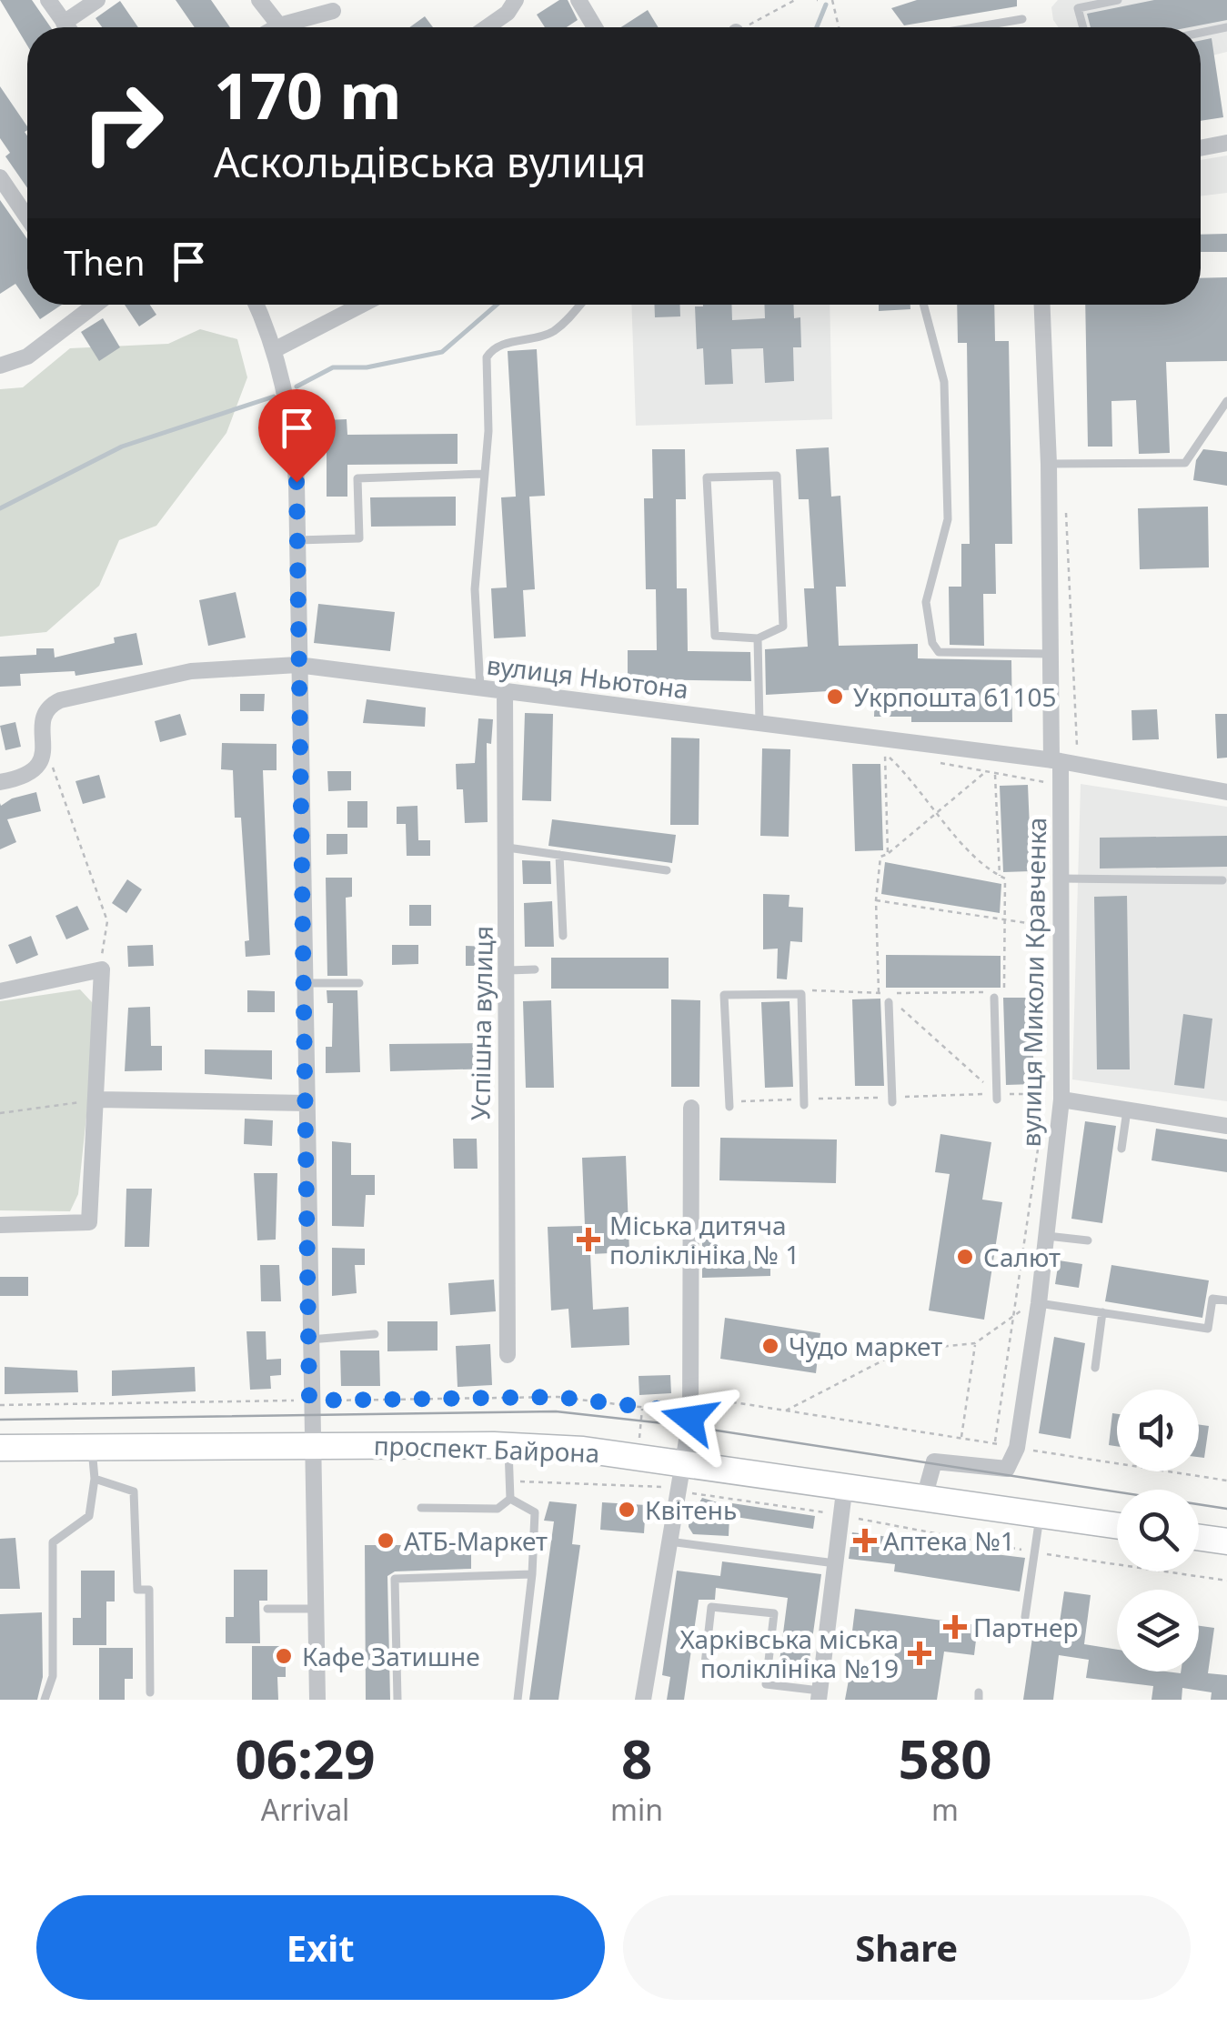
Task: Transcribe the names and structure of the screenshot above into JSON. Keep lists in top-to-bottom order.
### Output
{
  "streets": {
    "main road": ["проспект Байрона"],
    "street": ["вулиця Ньютона", "вулиця Миколи Кравченка", "Успішна вулиця"]
  },
  "crossings": [
    ["вулиця Ньютона", "вулиця Миколи Кравченка"],
    ["вулиця Ньютона", "Успішна вулиця"]
  ],
  "places": {
    "other": [
      "Укрпошта 61105",
      "Салют",
      "Чудо маркет",
      "Квітень",
      "АТБ-Маркет",
      "Кафе Затишне"
    ],
    "health": [
      "Міська дитяча поліклініка № 1",
      "Аптека №1",
      "Партнер",
      "Харківська міська поліклініка №19"
    ]
  },
  "page": {
    "turn": ["170 m", "Аскольдівська вулиця"],
    "then": "Then",
    "eta": [
      "06:29",
      "Arrival",
      "8",
      "min",
      "580",
      "m"
    ],
    "buttons": ["Exit", "Share"]
  }
}
